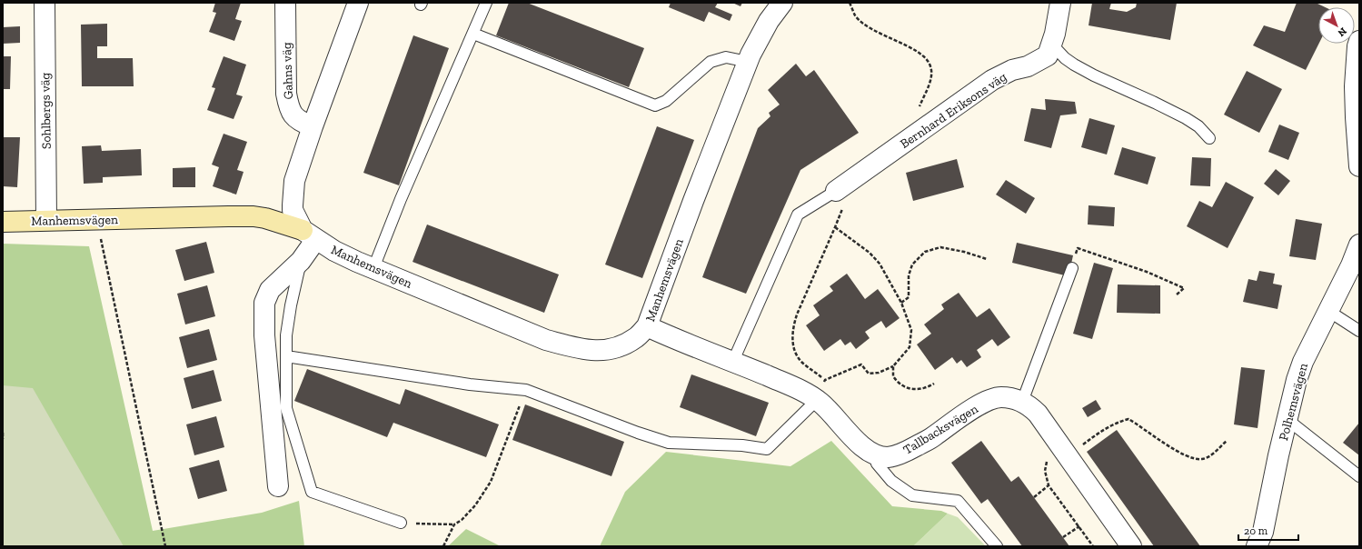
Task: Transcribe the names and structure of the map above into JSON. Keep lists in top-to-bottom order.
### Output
{
  "streets": {
    "street": [
      "Gahns väg",
      "Bernhard Eriksons väg",
      "Sohlbergs väg",
      "Manhemsvägen",
      "Polhemsvägen",
      "Tallbacksvägen"
    ]
  },
  "crossings": [
    ["Sohlbergs väg", "Manhemsvägen"],
    ["Manhemsvägen", "Tallbacksvägen"]
  ],
  "scale_bar": "20 m",
  "north": "bottom right"
}
